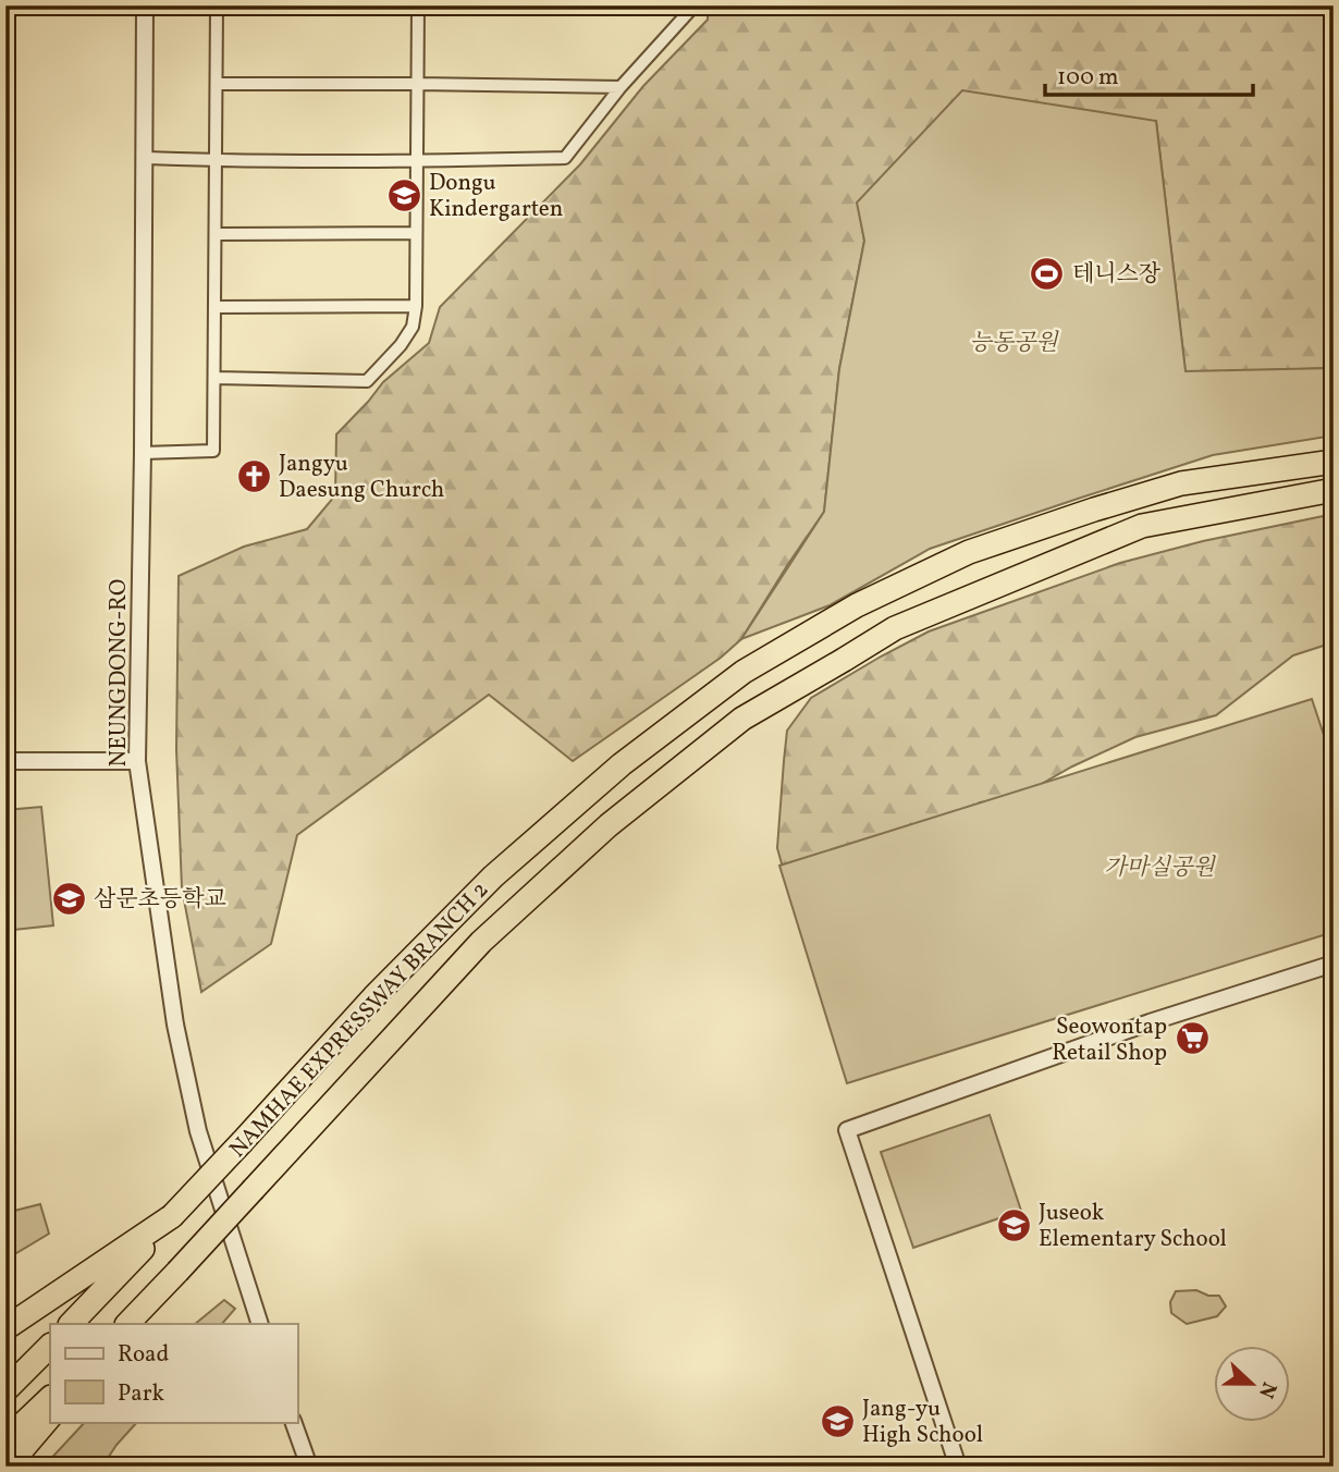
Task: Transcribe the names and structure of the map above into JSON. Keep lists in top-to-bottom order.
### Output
{
  "streets": {
    "highway": ["NAMHAE EXPRESSWAY BRANCH 2"],
    "street": ["NEUNGDONG-RO"]
  },
  "parks": ["능동공원", "가마실공원"],
  "places": {
    "school or university": [
      "Dongu Kindergarten",
      "삼문초등학교",
      "Juseok Elementary School",
      "Jang-yu High School"
    ],
    "sports": ["테니스장"],
    "church": ["Jangyu Daesung Church"],
    "supermarket": ["Seowontap Retail Shop"]
  },
  "legend": ["Road", "Park"],
  "scale_bar": "100 m",
  "north": "right"
}
